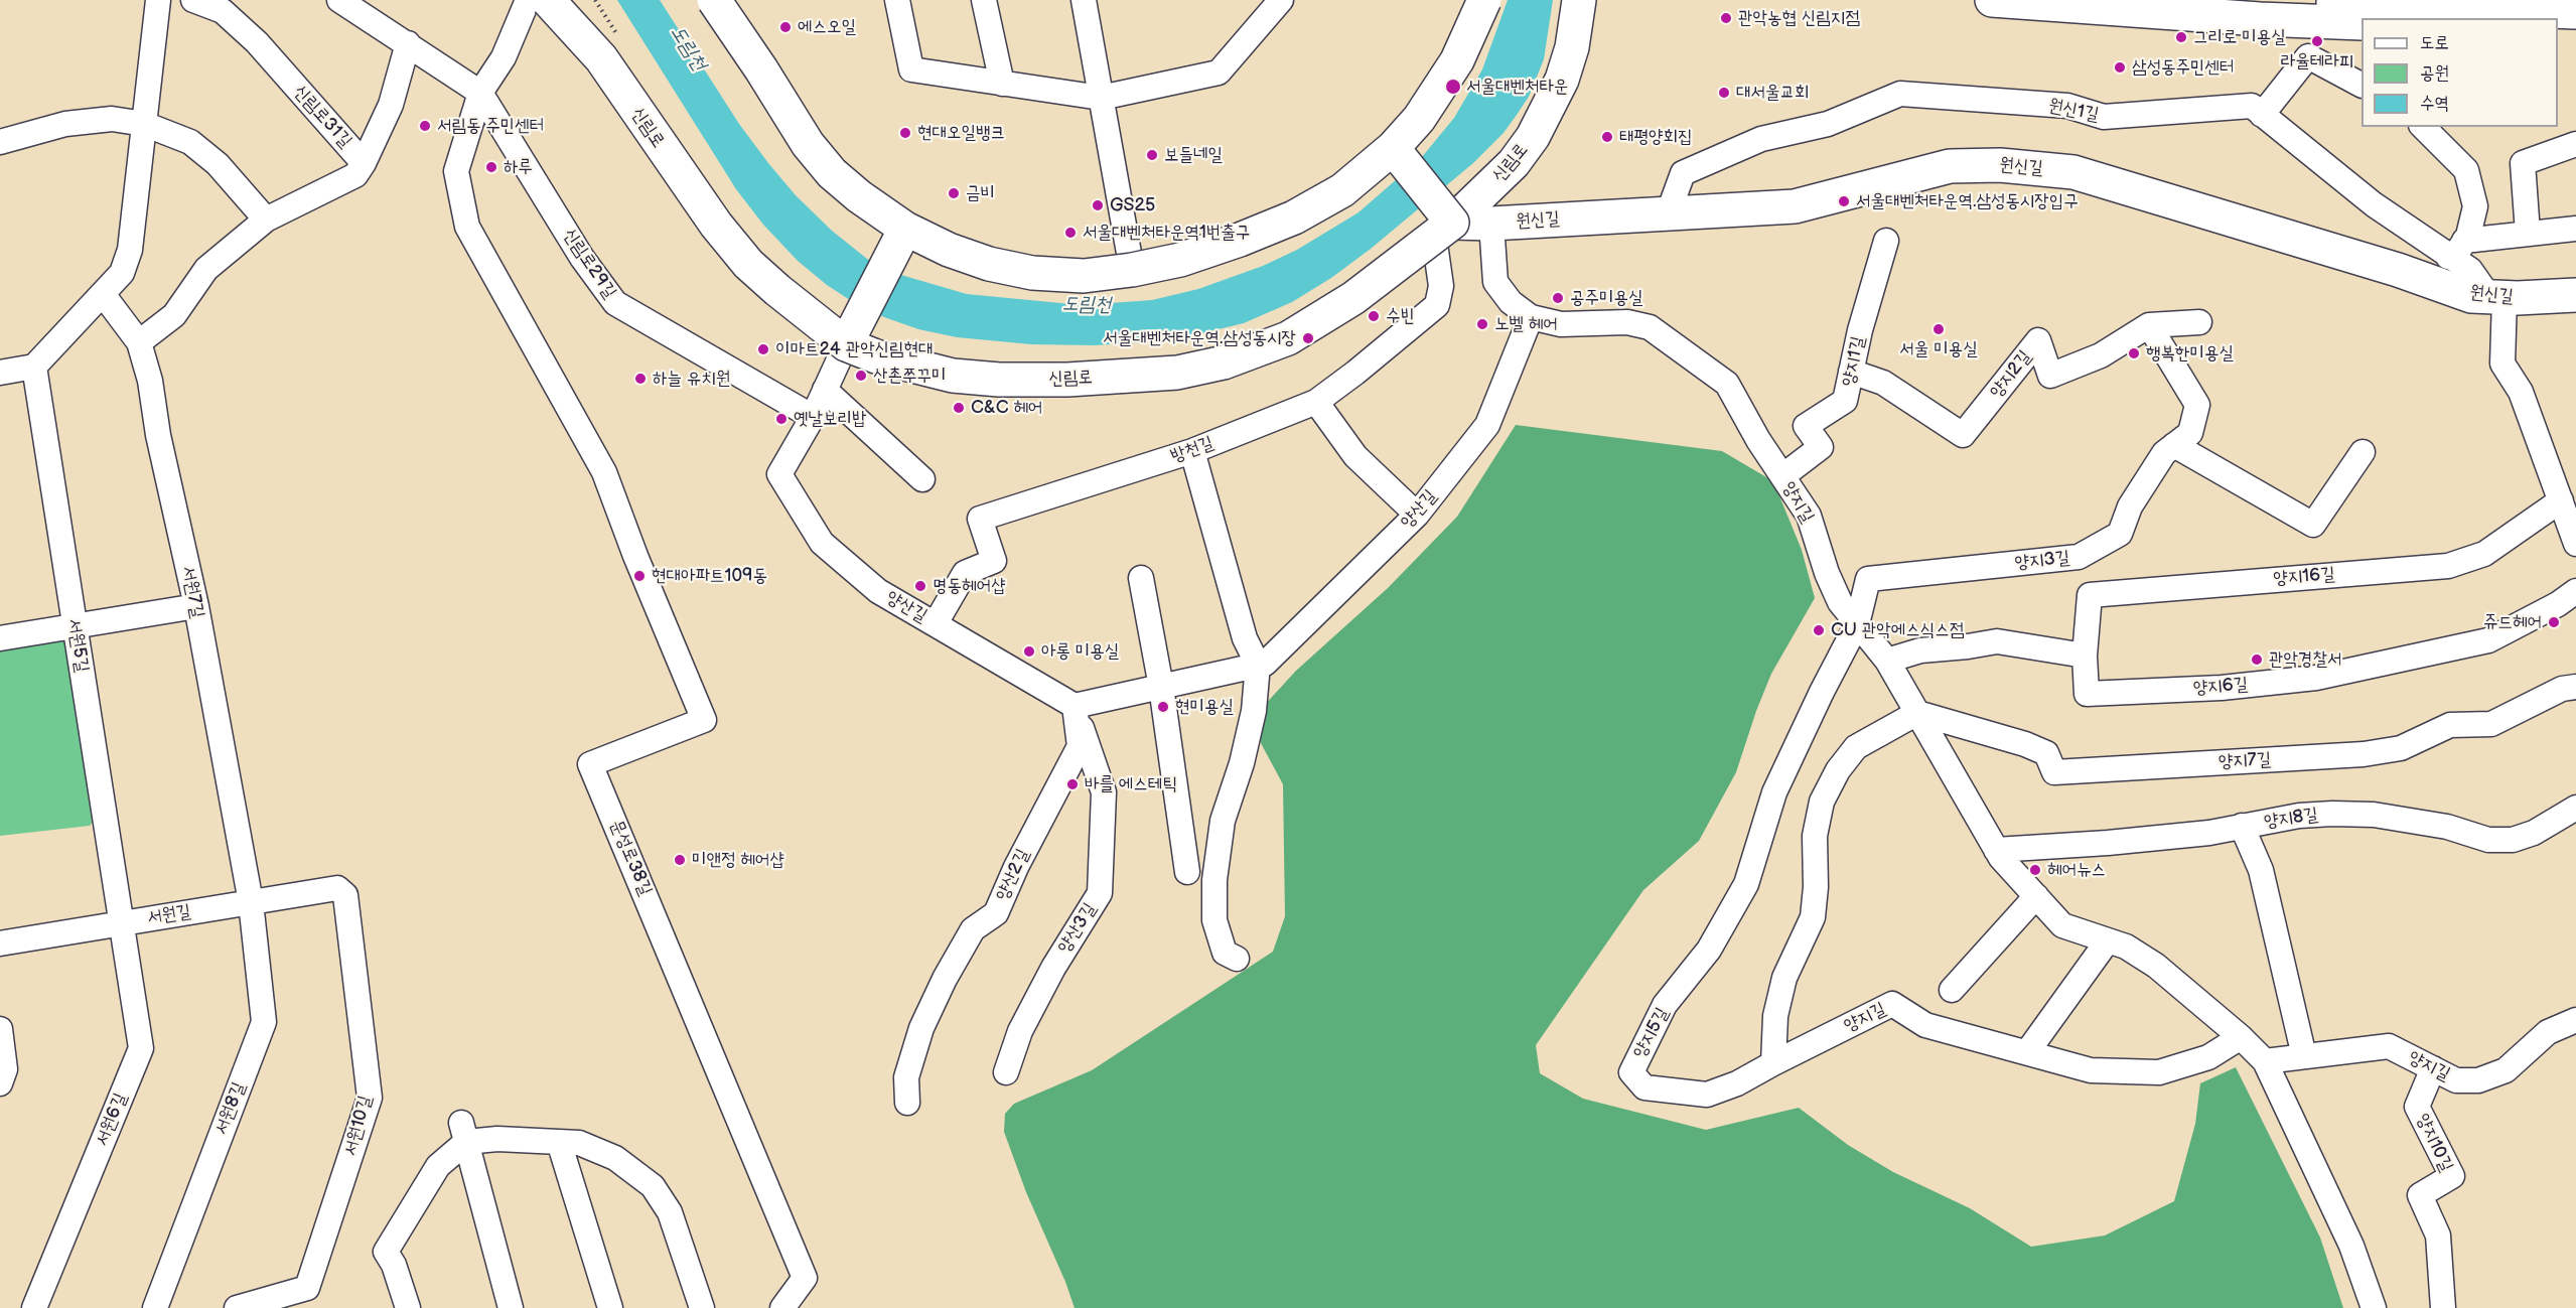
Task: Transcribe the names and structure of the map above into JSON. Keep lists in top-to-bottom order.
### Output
{
  "streets": {
    "main road": ["신림로", "원신길"],
    "street": [
      "원신1길",
      "신림로31길",
      "신림로29길",
      "양지1길",
      "양지2길",
      "방천길",
      "양지길",
      "양산길",
      "양지3길",
      "양지16길",
      "서원7길",
      "서원5길",
      "양지6길",
      "양지7길",
      "양지8길",
      "문성로38길",
      "양산2길",
      "서원길",
      "양산3길",
      "양지5길",
      "서원8길",
      "서원6길",
      "서원10길",
      "양지10길"
    ]
  },
  "crossings": [
    ["원신1길", "원신길"],
    ["신림로31길", "서원7길"],
    ["신림로", "원신길"],
    ["신림로", "방천길"],
    ["신림로", "양산길"],
    ["원신길", "방천길"],
    ["원신길", "양지길"],
    ["신림로29길", "양산길"],
    ["신림로29길", "문성로38길"],
    ["양지1길", "양지2길"],
    ["양지1길", "양지길"],
    ["양지2길", "양지3길"],
    ["방천길", "양산길"],
    ["양지길", "양산길"],
    ["양지길", "양지3길"],
    ["양지길", "양지7길"],
    ["양지길", "양지8길"],
    ["양지길", "양지5길"],
    ["양지길", "양지10길"],
    ["양산길", "양산2길"],
    ["양산길", "양산3길"],
    ["양지3길", "양지5길"],
    ["양지16길", "양지6길"],
    ["서원7길", "서원길"],
    ["서원7길", "서원8길"],
    ["서원5길", "서원길"],
    ["서원5길", "서원6길"],
    ["양산2길", "양산3길"],
    ["서원길", "서원8길"],
    ["서원길", "서원6길"],
    ["서원길", "서원10길"]
  ],
  "water": ["도림천"],
  "places": [
    "관악농협 신림지점",
    "에스오일",
    "그리로 미용실",
    "라율테라피",
    "삼성동주민센터",
    "서울대벤처타운",
    "대서울교회",
    "서림동 주민센터",
    "현대오일뱅크",
    "태평양회집",
    "보들네일",
    "하루",
    "금비",
    "서울대벤처타운역.삼성동시장입구",
    "GS25",
    "서울대벤처타운역1번출구",
    "공주미용실",
    "수빈",
    "노벨 헤어",
    "서울 미용실",
    "서울대벤처타운역.삼성동시장",
    "이마트24 관악신림현대",
    "행복한미용실",
    "산촌쭈꾸미",
    "하늘 유치원",
    "C&C 헤어",
    "옛날보리밥",
    "현대아파트109동",
    "명동헤어샵",
    "쥬드헤어",
    "CU 관악에스식스점",
    "아롱 미용실",
    "관악경찰서",
    "현미용실",
    "바를 에스테틱",
    "미앤정 헤어샵",
    "헤어뉴스"
  ],
  "legend": ["도로", "공원", "수역"]
}
